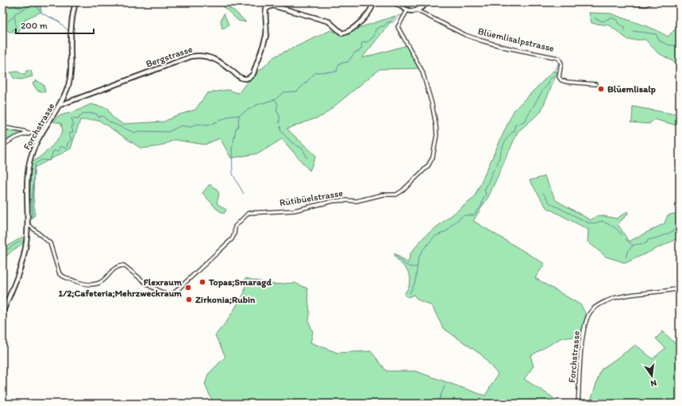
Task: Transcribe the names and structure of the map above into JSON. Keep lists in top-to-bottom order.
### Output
{
  "streets": {
    "street": [
      "Blüemlisalpstrasse",
      "Bergstrasse",
      "Forchstrasse",
      "Rütibüelstrasse"
    ]
  },
  "crossings": [
    ["Bergstrasse", "Forchstrasse"],
    ["Forchstrasse", "Rütibüelstrasse"]
  ],
  "places": [
    "Blüemlisalp",
    "Topas;Smaragd",
    "Flexraum 1/2;Cafeteria;Mehrzweckraum",
    "Zirkonia;Rubin"
  ],
  "scale_bar": "200 m",
  "north": "bottom"
}
